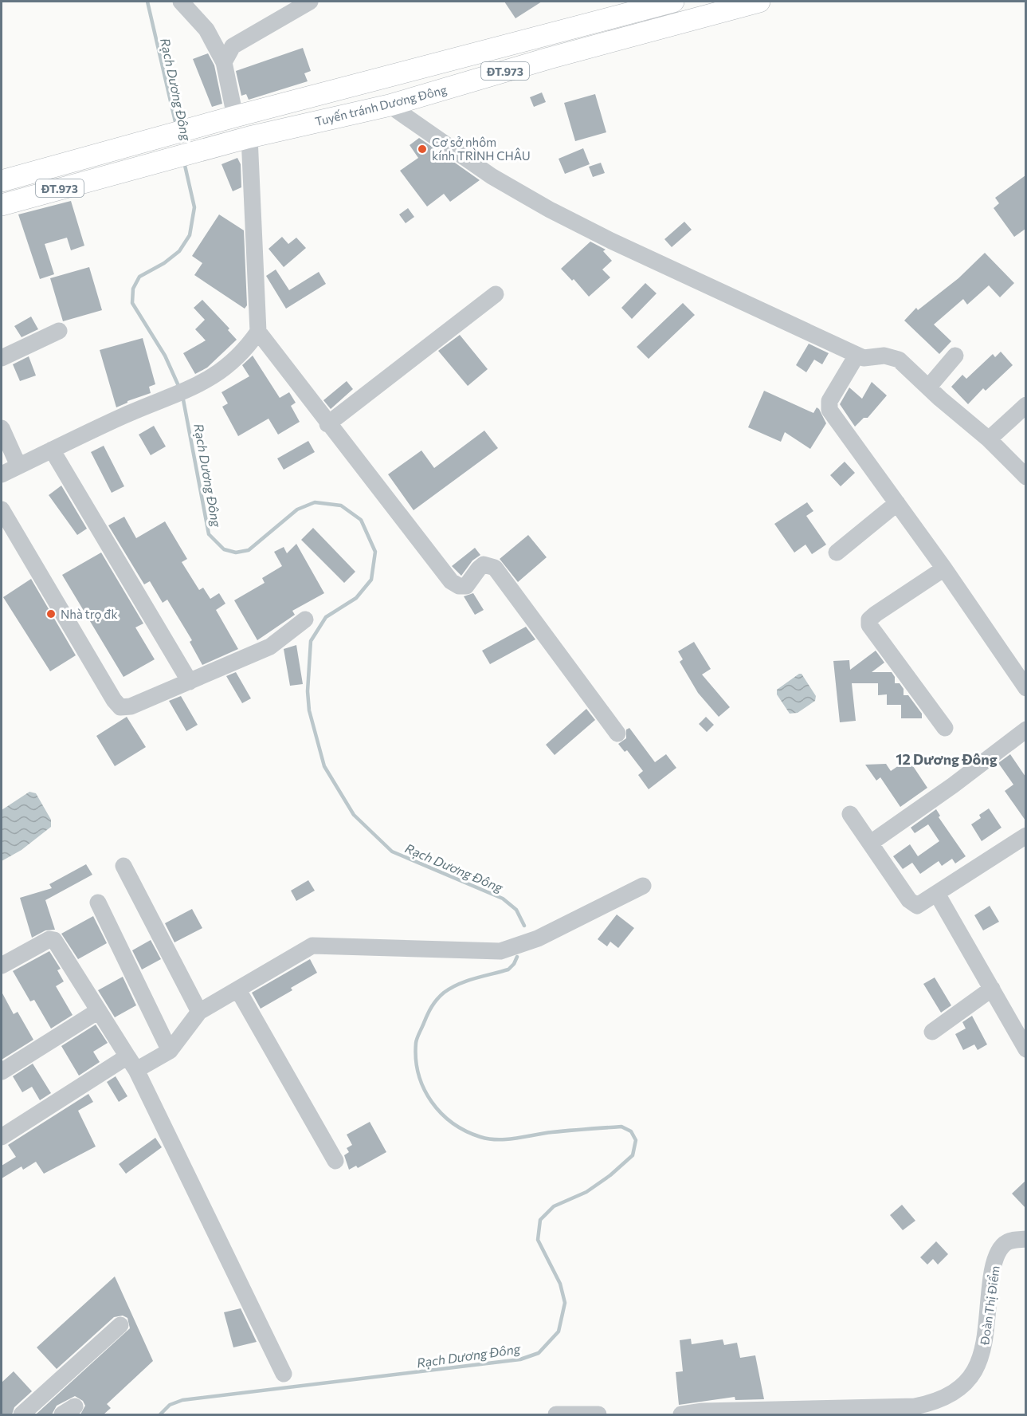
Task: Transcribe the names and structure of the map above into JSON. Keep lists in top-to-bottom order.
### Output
{
  "streets": {
    "main road": ["ĐT.973", "Tuyến tránh Dương Đông"],
    "street": ["Đoàn Thị Điểm"]
  },
  "districts": ["12 Dương Đông"],
  "water": ["Rạch Dương Đông"],
  "places": ["Cơ sở nhôm kính TRÌNH CHÂU", "Nhà trọ đk"]
}
